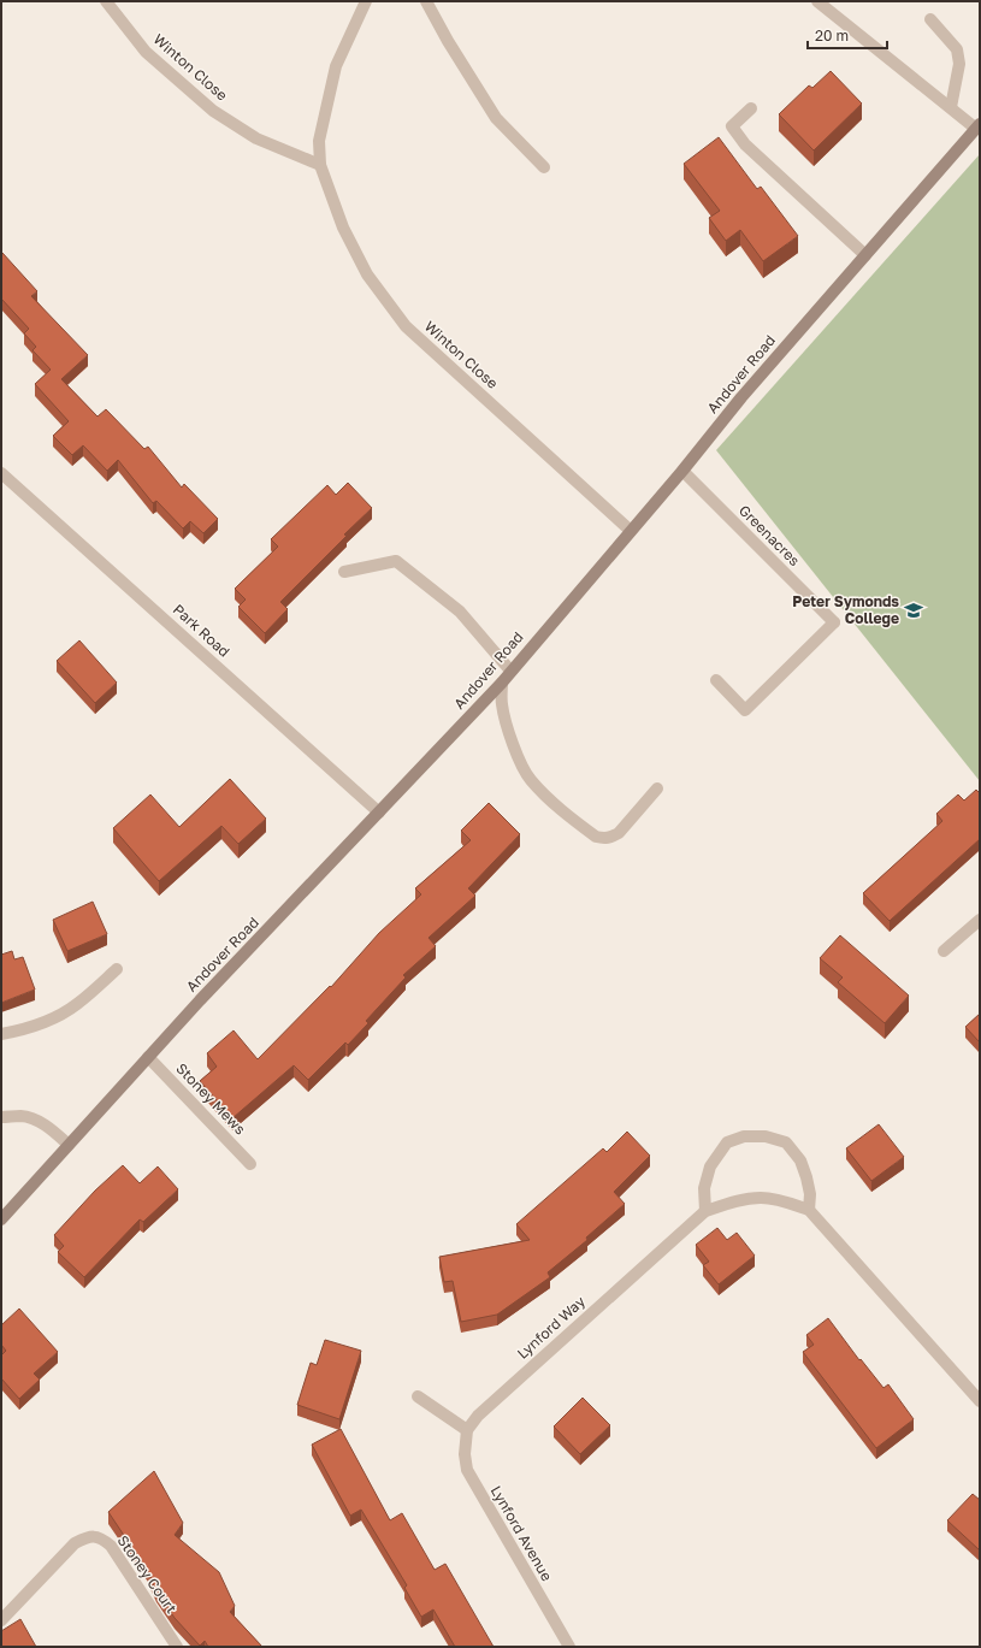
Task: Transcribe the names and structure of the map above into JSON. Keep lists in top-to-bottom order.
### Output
{
  "streets": {
    "main road": ["Andover Road"],
    "street": [
      "Winton Close",
      "Greenacres",
      "Park Road",
      "Stoney Mews",
      "Lynford Way",
      "Lynford Avenue",
      "Stoney Court"
    ]
  },
  "crossings": [
    ["Winton Close", "Andover Road"],
    ["Andover Road", "Greenacres"],
    ["Andover Road", "Park Road"],
    ["Andover Road", "Stoney Mews"],
    ["Lynford Way", "Lynford Avenue"]
  ],
  "places": {
    "school or university": ["Peter Symonds College"]
  },
  "scale_bar": "20 m"
}
